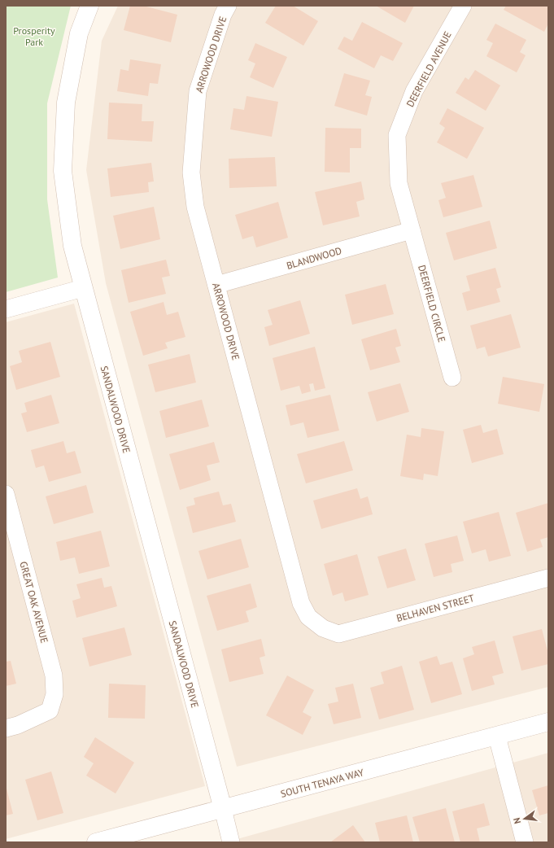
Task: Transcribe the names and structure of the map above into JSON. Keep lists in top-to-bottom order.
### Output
{
  "streets": {
    "street": [
      "ARROWOOD DRIVE",
      "DEERFIELD AVENUE",
      "BLANDWOOD",
      "DEERFIELD CIRCLE",
      "SANDALWOOD DRIVE",
      "GREAT OAK AVENUE",
      "BELHAVEN STREET",
      "SOUTH TENAYA WAY"
    ]
  },
  "crossings": [
    ["ARROWOOD DRIVE", "BLANDWOOD"],
    ["ARROWOOD DRIVE", "BELHAVEN STREET"],
    ["DEERFIELD AVENUE", "BLANDWOOD"],
    ["DEERFIELD AVENUE", "DEERFIELD CIRCLE"],
    ["BLANDWOOD", "DEERFIELD CIRCLE"],
    ["SANDALWOOD DRIVE", "SOUTH TENAYA WAY"]
  ],
  "parks": ["Prosperity Park"],
  "north": "left"
}
